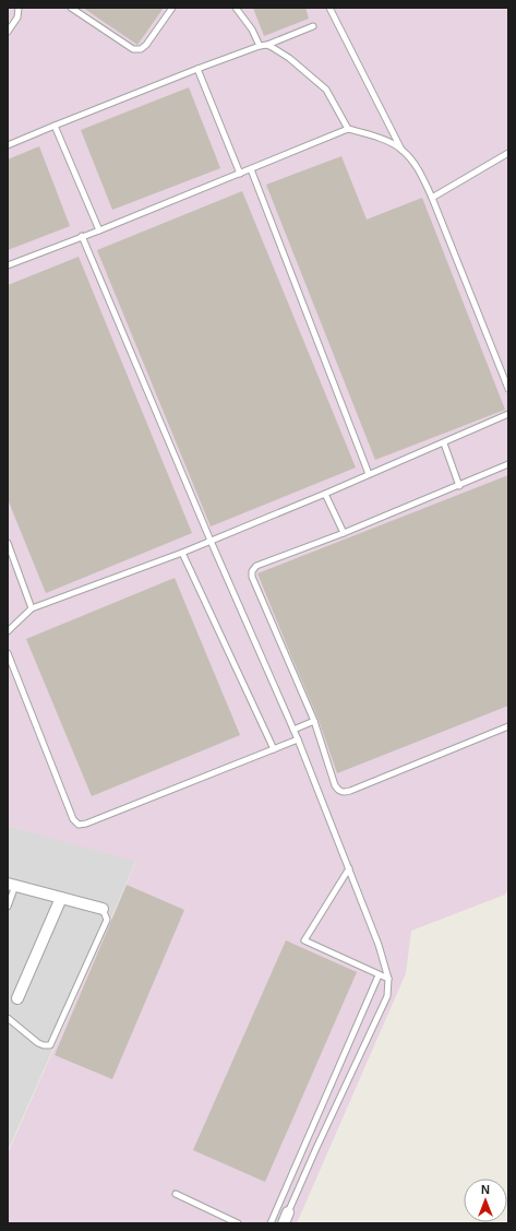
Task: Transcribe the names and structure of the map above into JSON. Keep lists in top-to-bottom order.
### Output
{
  "north": "top"
}
